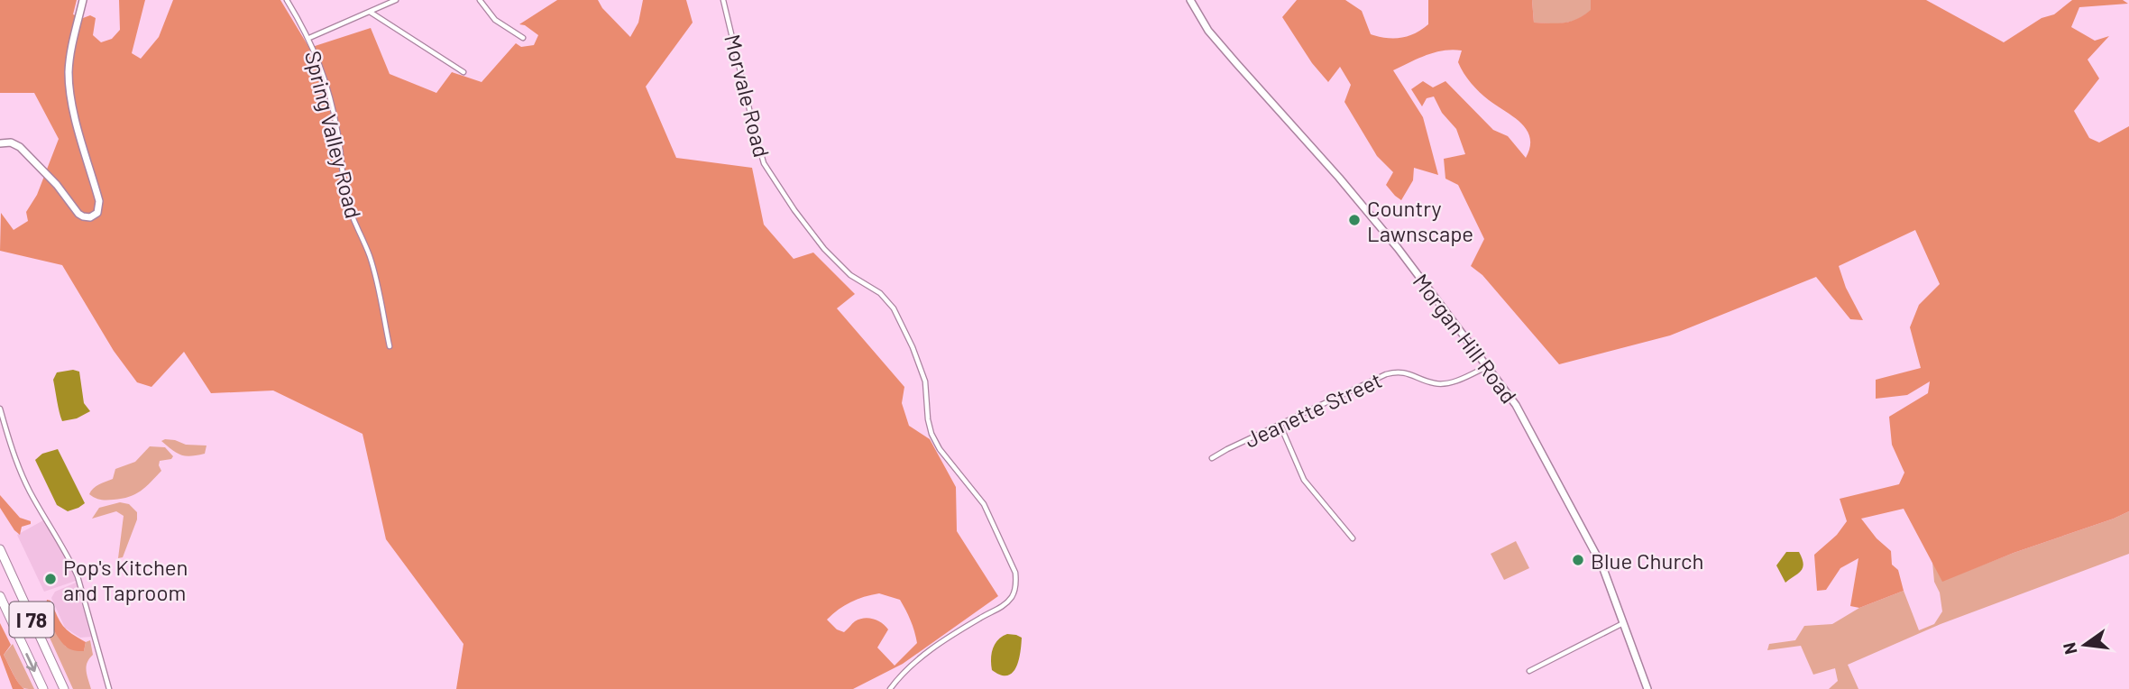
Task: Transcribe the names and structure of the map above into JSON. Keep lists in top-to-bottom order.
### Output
{
  "streets": {
    "highway": ["I 78"],
    "main road": ["Morgan Hill Road"],
    "street": ["Morvale Road", "Spring Valley Road", "Jeanette Street"]
  },
  "crossings": [
    ["Morgan Hill Road", "Jeanette Street"]
  ],
  "places": ["Country Lawnscape", "Blue Church", "Pop's Kitchen and Taproom"],
  "north": "left"
}
